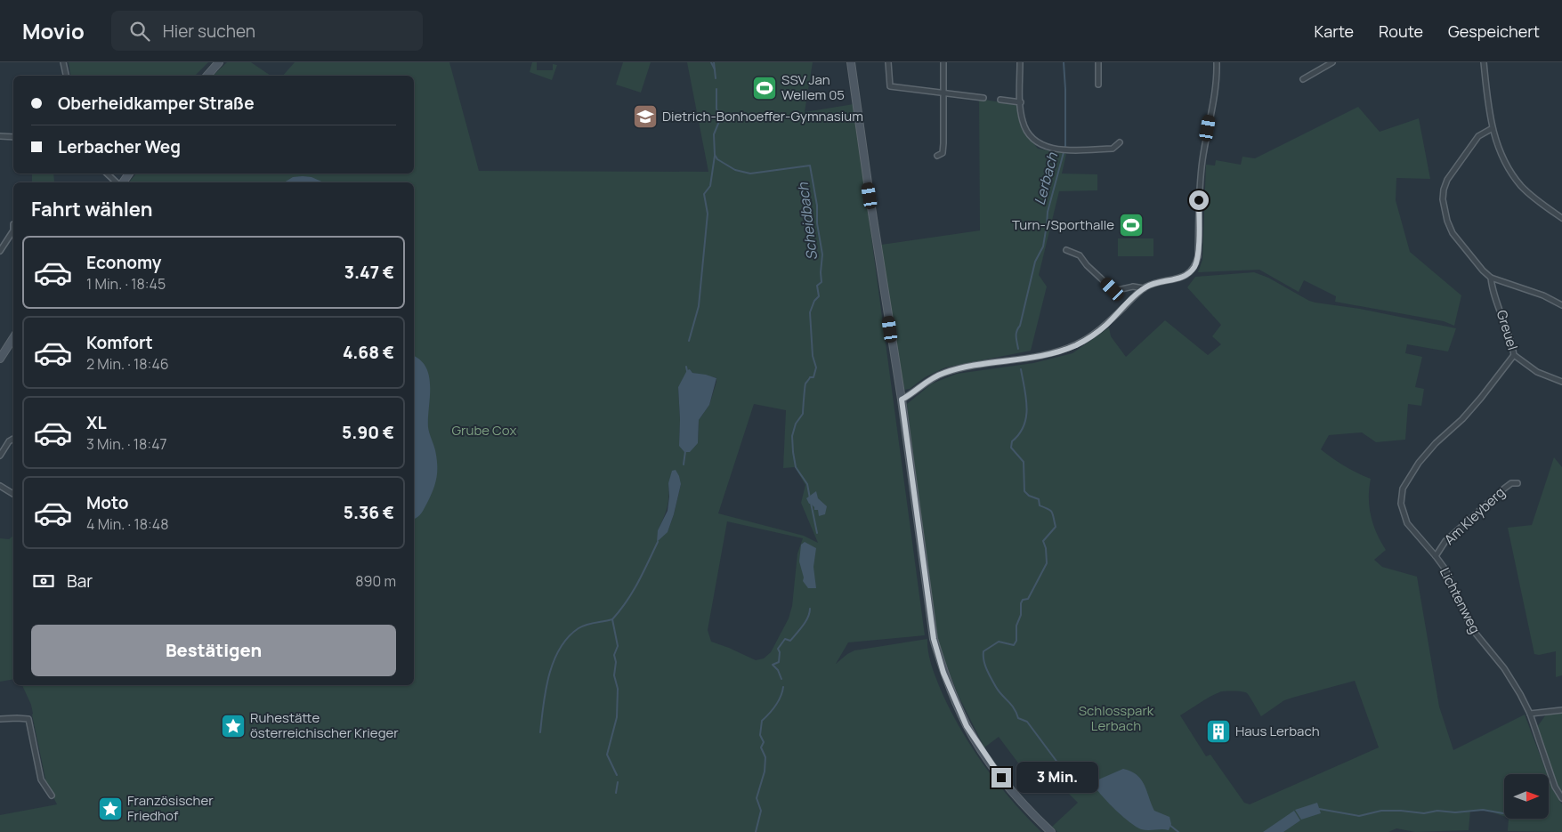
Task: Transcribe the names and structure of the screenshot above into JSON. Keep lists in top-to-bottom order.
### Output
{
  "streets": {
    "street": ["Greuel", "Am Kleyberg", "Lichtenweg"]
  },
  "crossings": [
    ["Greuel", "Lichtenweg"],
    ["Am Kleyberg", "Lichtenweg"]
  ],
  "water": ["Lerbach", "Scheidbach"],
  "parks": ["Grube Cox", "Schlosspark Lerbach"],
  "places": {
    "sports": ["SSV Jan Wellem 05", "Turn-/Sporthalle"],
    "school or university": ["Dietrich-Bonhoeffer-Gymnasium"],
    "place": ["Ruhestätte österreichischer Krieger", "Französischer Friedhof"],
    "building": ["Haus Lerbach"]
  },
  "north": "right",
  "page": {
    "header": "Movio",
    "search": "Hier suchen",
    "nav": ["Karte", "Route", "Gespeichert"],
    "banner": ["Oberheidkamper Straße", "Lerbacher Weg"],
    "heading": "Fahrt wählen",
    "list": [
      {
        "name": "Economy",
        "note": "1 Min. · 18:45",
        "value": "3.47 €"
      },
      {
        "name": "Komfort",
        "note": "2 Min. · 18:46",
        "value": "4.68 €"
      },
      {
        "name": "XL",
        "note": "3 Min. · 18:47",
        "value": "5.90 €"
      },
      {
        "name": "Moto",
        "note": "4 Min. · 18:48",
        "value": "5.36 €"
      }
    ],
    "pay": ["Bar", "890 m"],
    "buttons": "Bestätigen",
    "bubble": "3 Min."
  }
}
